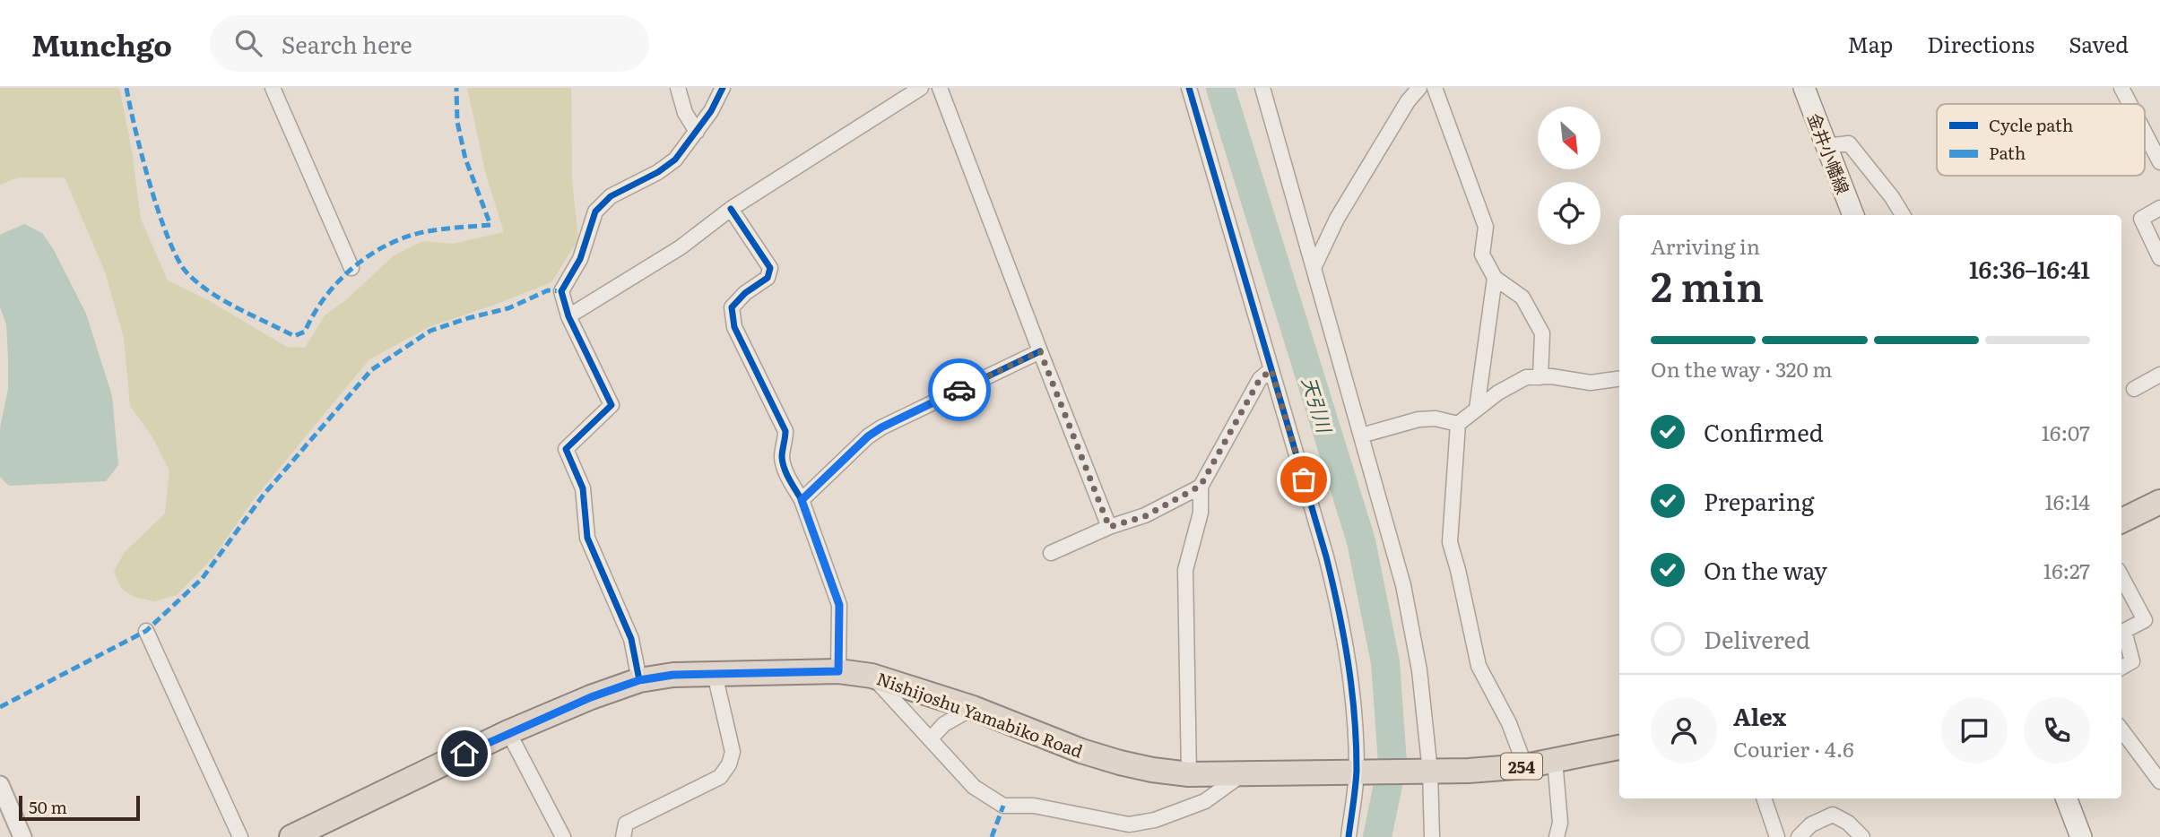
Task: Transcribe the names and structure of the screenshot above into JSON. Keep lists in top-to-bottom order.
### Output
{
  "streets": {
    "highway": ["Nishijoshu Yamabiko Road", "254"],
    "main road": ["金井小幡線"]
  },
  "crossings": [
    ["Nishijoshu Yamabiko Road", "254"]
  ],
  "water": ["天引川"],
  "legend": ["Cycle path", "Path"],
  "scale_bar": "50 m",
  "north": "bottom right",
  "page": {
    "header": "Munchgo",
    "search": "Search here",
    "nav": ["Map", "Directions", "Saved"],
    "heading": ["2 min", "Arriving in", "16:36–16:41"],
    "panel": ["Alex", "Courier · 4.6"],
    "bar": "On the way · 320 m",
    "list": [
      ["Confirmed", "16:07"],
      ["Preparing", "16:14"],
      ["On the way", "16:27"],
      "Delivered"
    ],
    "scale": "50 m"
  }
}
